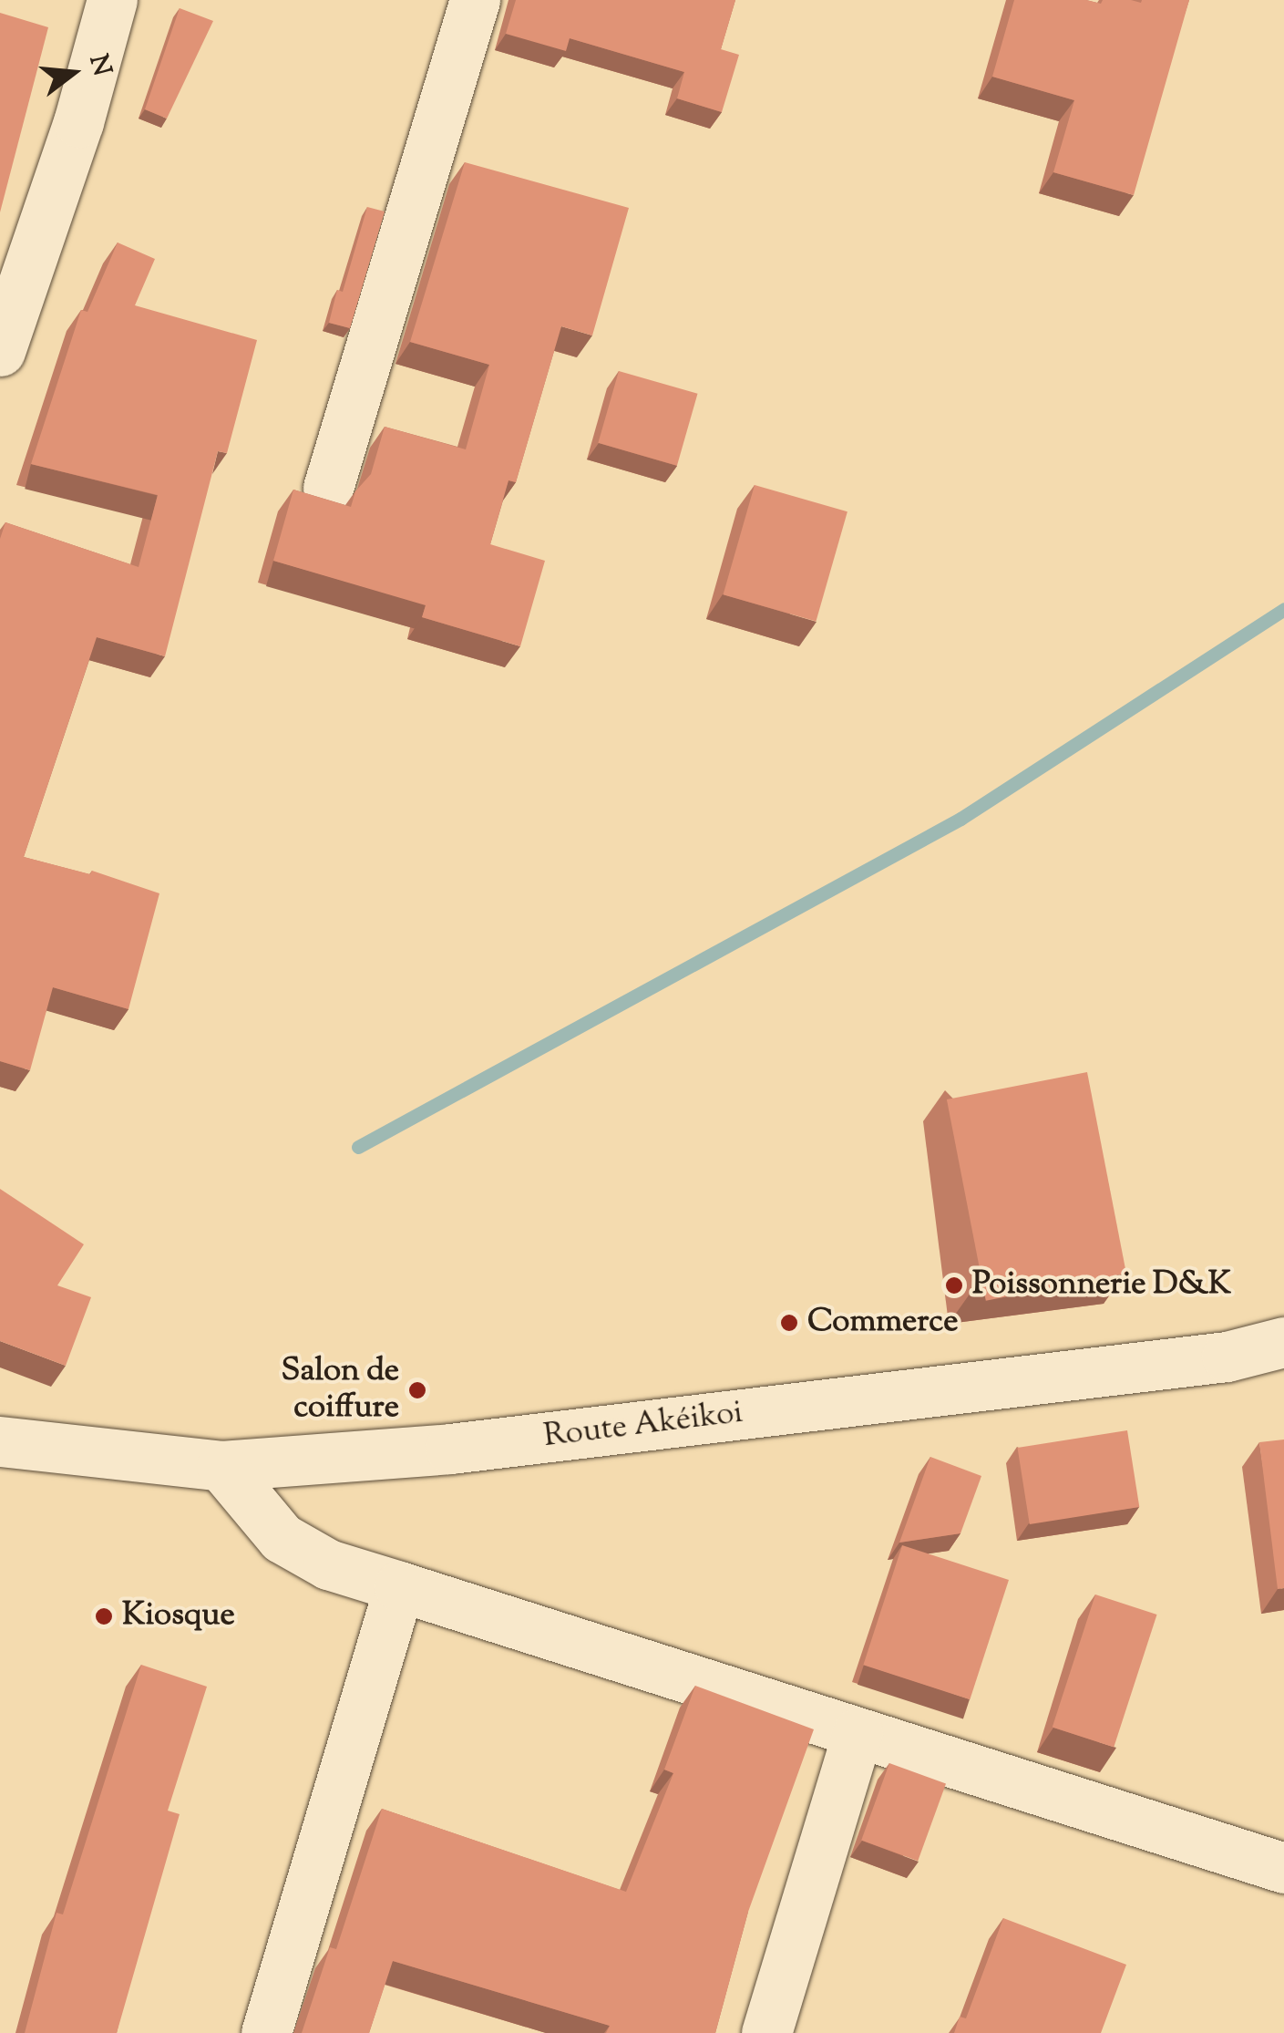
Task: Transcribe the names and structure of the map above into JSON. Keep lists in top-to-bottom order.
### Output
{
  "streets": {
    "street": ["Route Akéikoi"]
  },
  "places": [
    "Poissonnerie D&K",
    "Commerce",
    "Salon de coiffure",
    "Kiosque"
  ],
  "north": "right"
}
